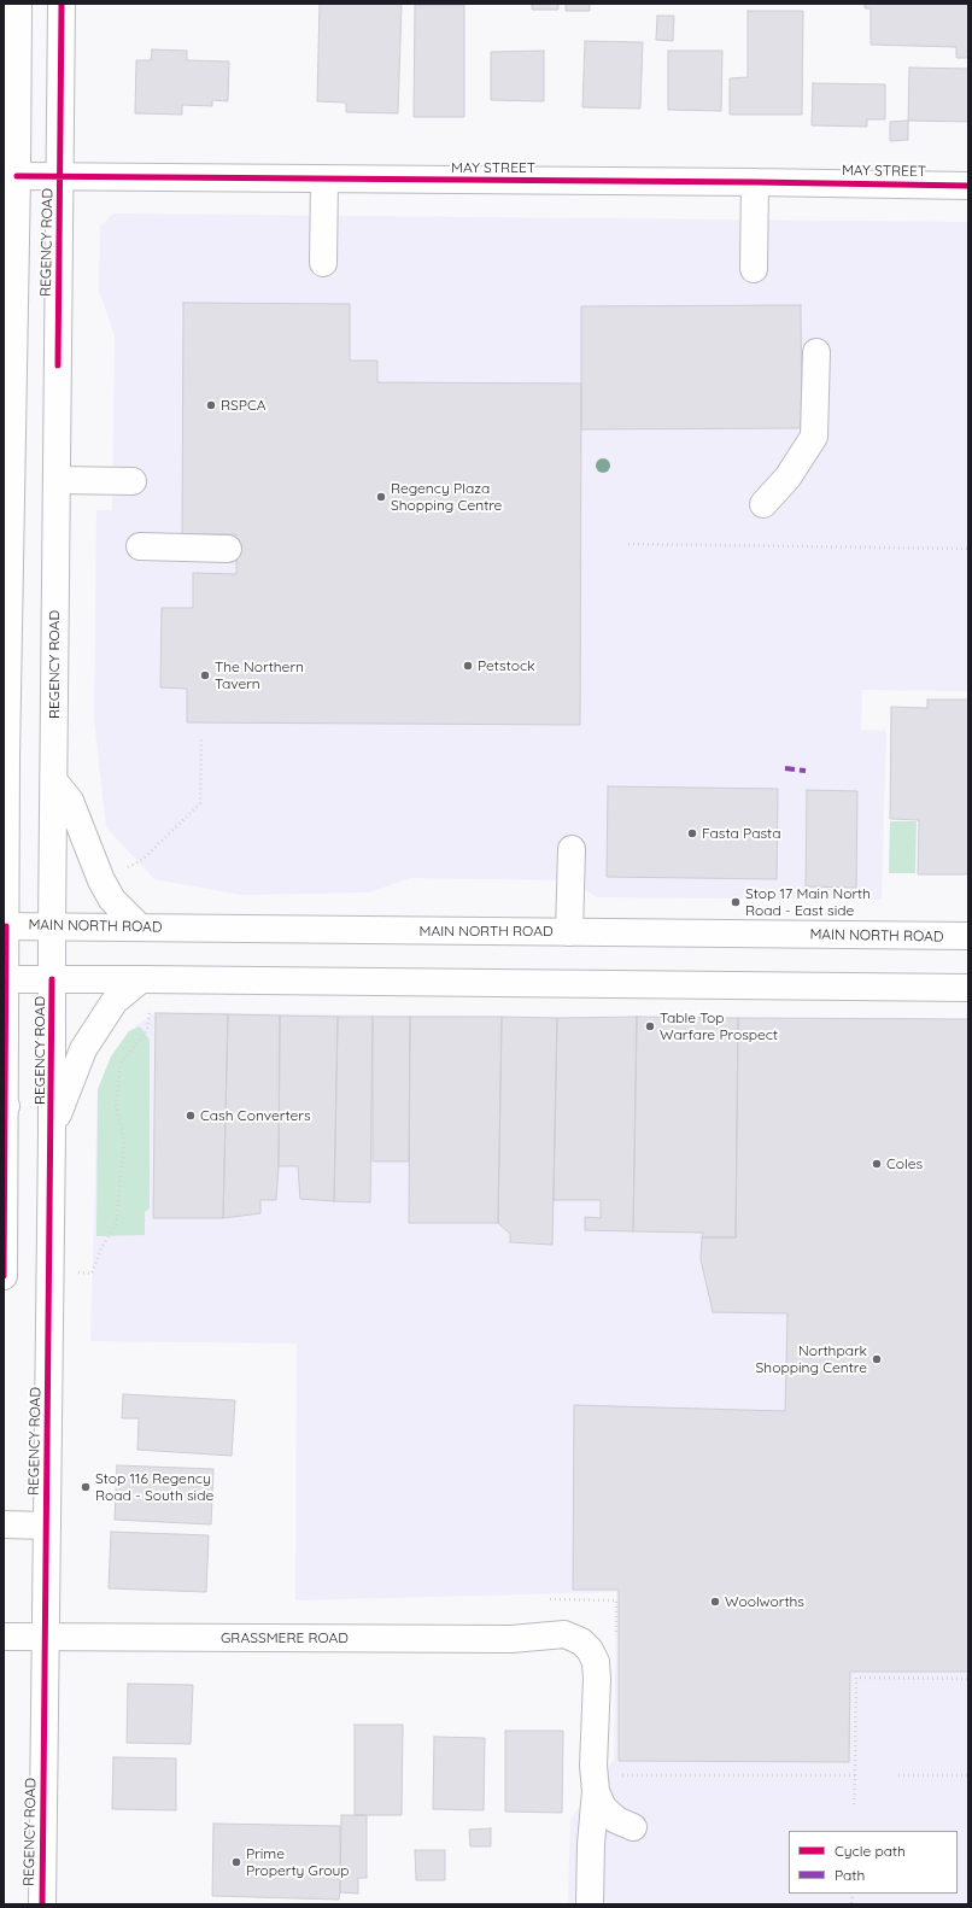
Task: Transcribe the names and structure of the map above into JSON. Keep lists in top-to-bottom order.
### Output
{
  "streets": {
    "main road": [
      "MAY STREET",
      "REGENCY ROAD",
      "MAIN NORTH ROAD",
      "GRASSMERE ROAD"
    ]
  },
  "crossings": [
    ["MAY STREET", "REGENCY ROAD"],
    ["REGENCY ROAD", "MAIN NORTH ROAD"],
    ["REGENCY ROAD", "GRASSMERE ROAD"]
  ],
  "places": [
    "RSPCA",
    "Regency Plaza Shopping Centre",
    "Petstock",
    "The Northern Tavern",
    "Fasta Pasta",
    "Stop 17 Main North Road - East side",
    "Table Top Warfare Prospect",
    "Cash Converters",
    "Coles",
    "Northpark Shopping Centre",
    "Stop 116 Regency Road - South side",
    "Woolworths",
    "Prime Property Group"
  ],
  "legend": ["Cycle path", "Path"]
}
